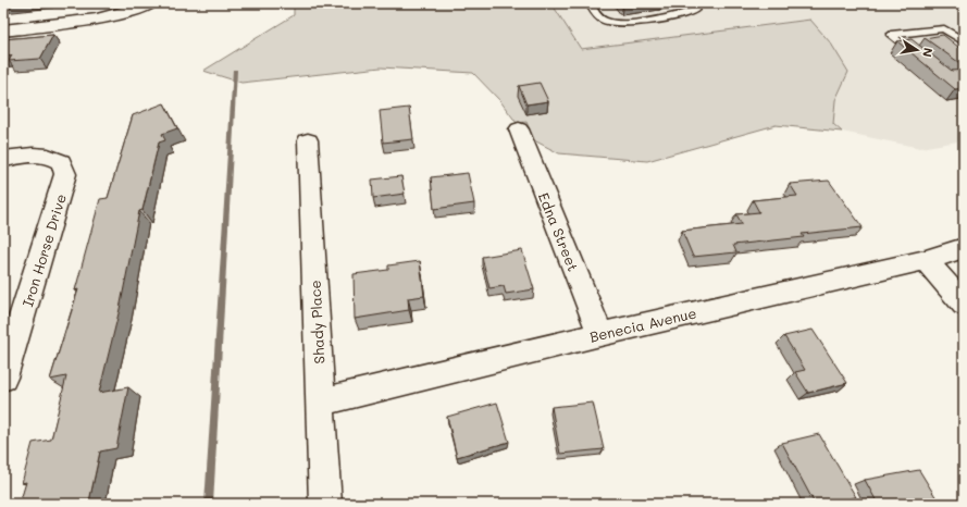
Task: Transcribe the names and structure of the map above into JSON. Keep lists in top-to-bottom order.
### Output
{
  "streets": {
    "street": [
      "Edna Street",
      "Iron Horse Drive",
      "Shady Place",
      "Benecia Avenue"
    ]
  },
  "crossings": [
    ["Edna Street", "Benecia Avenue"],
    ["Shady Place", "Benecia Avenue"]
  ],
  "north": "right"
}
